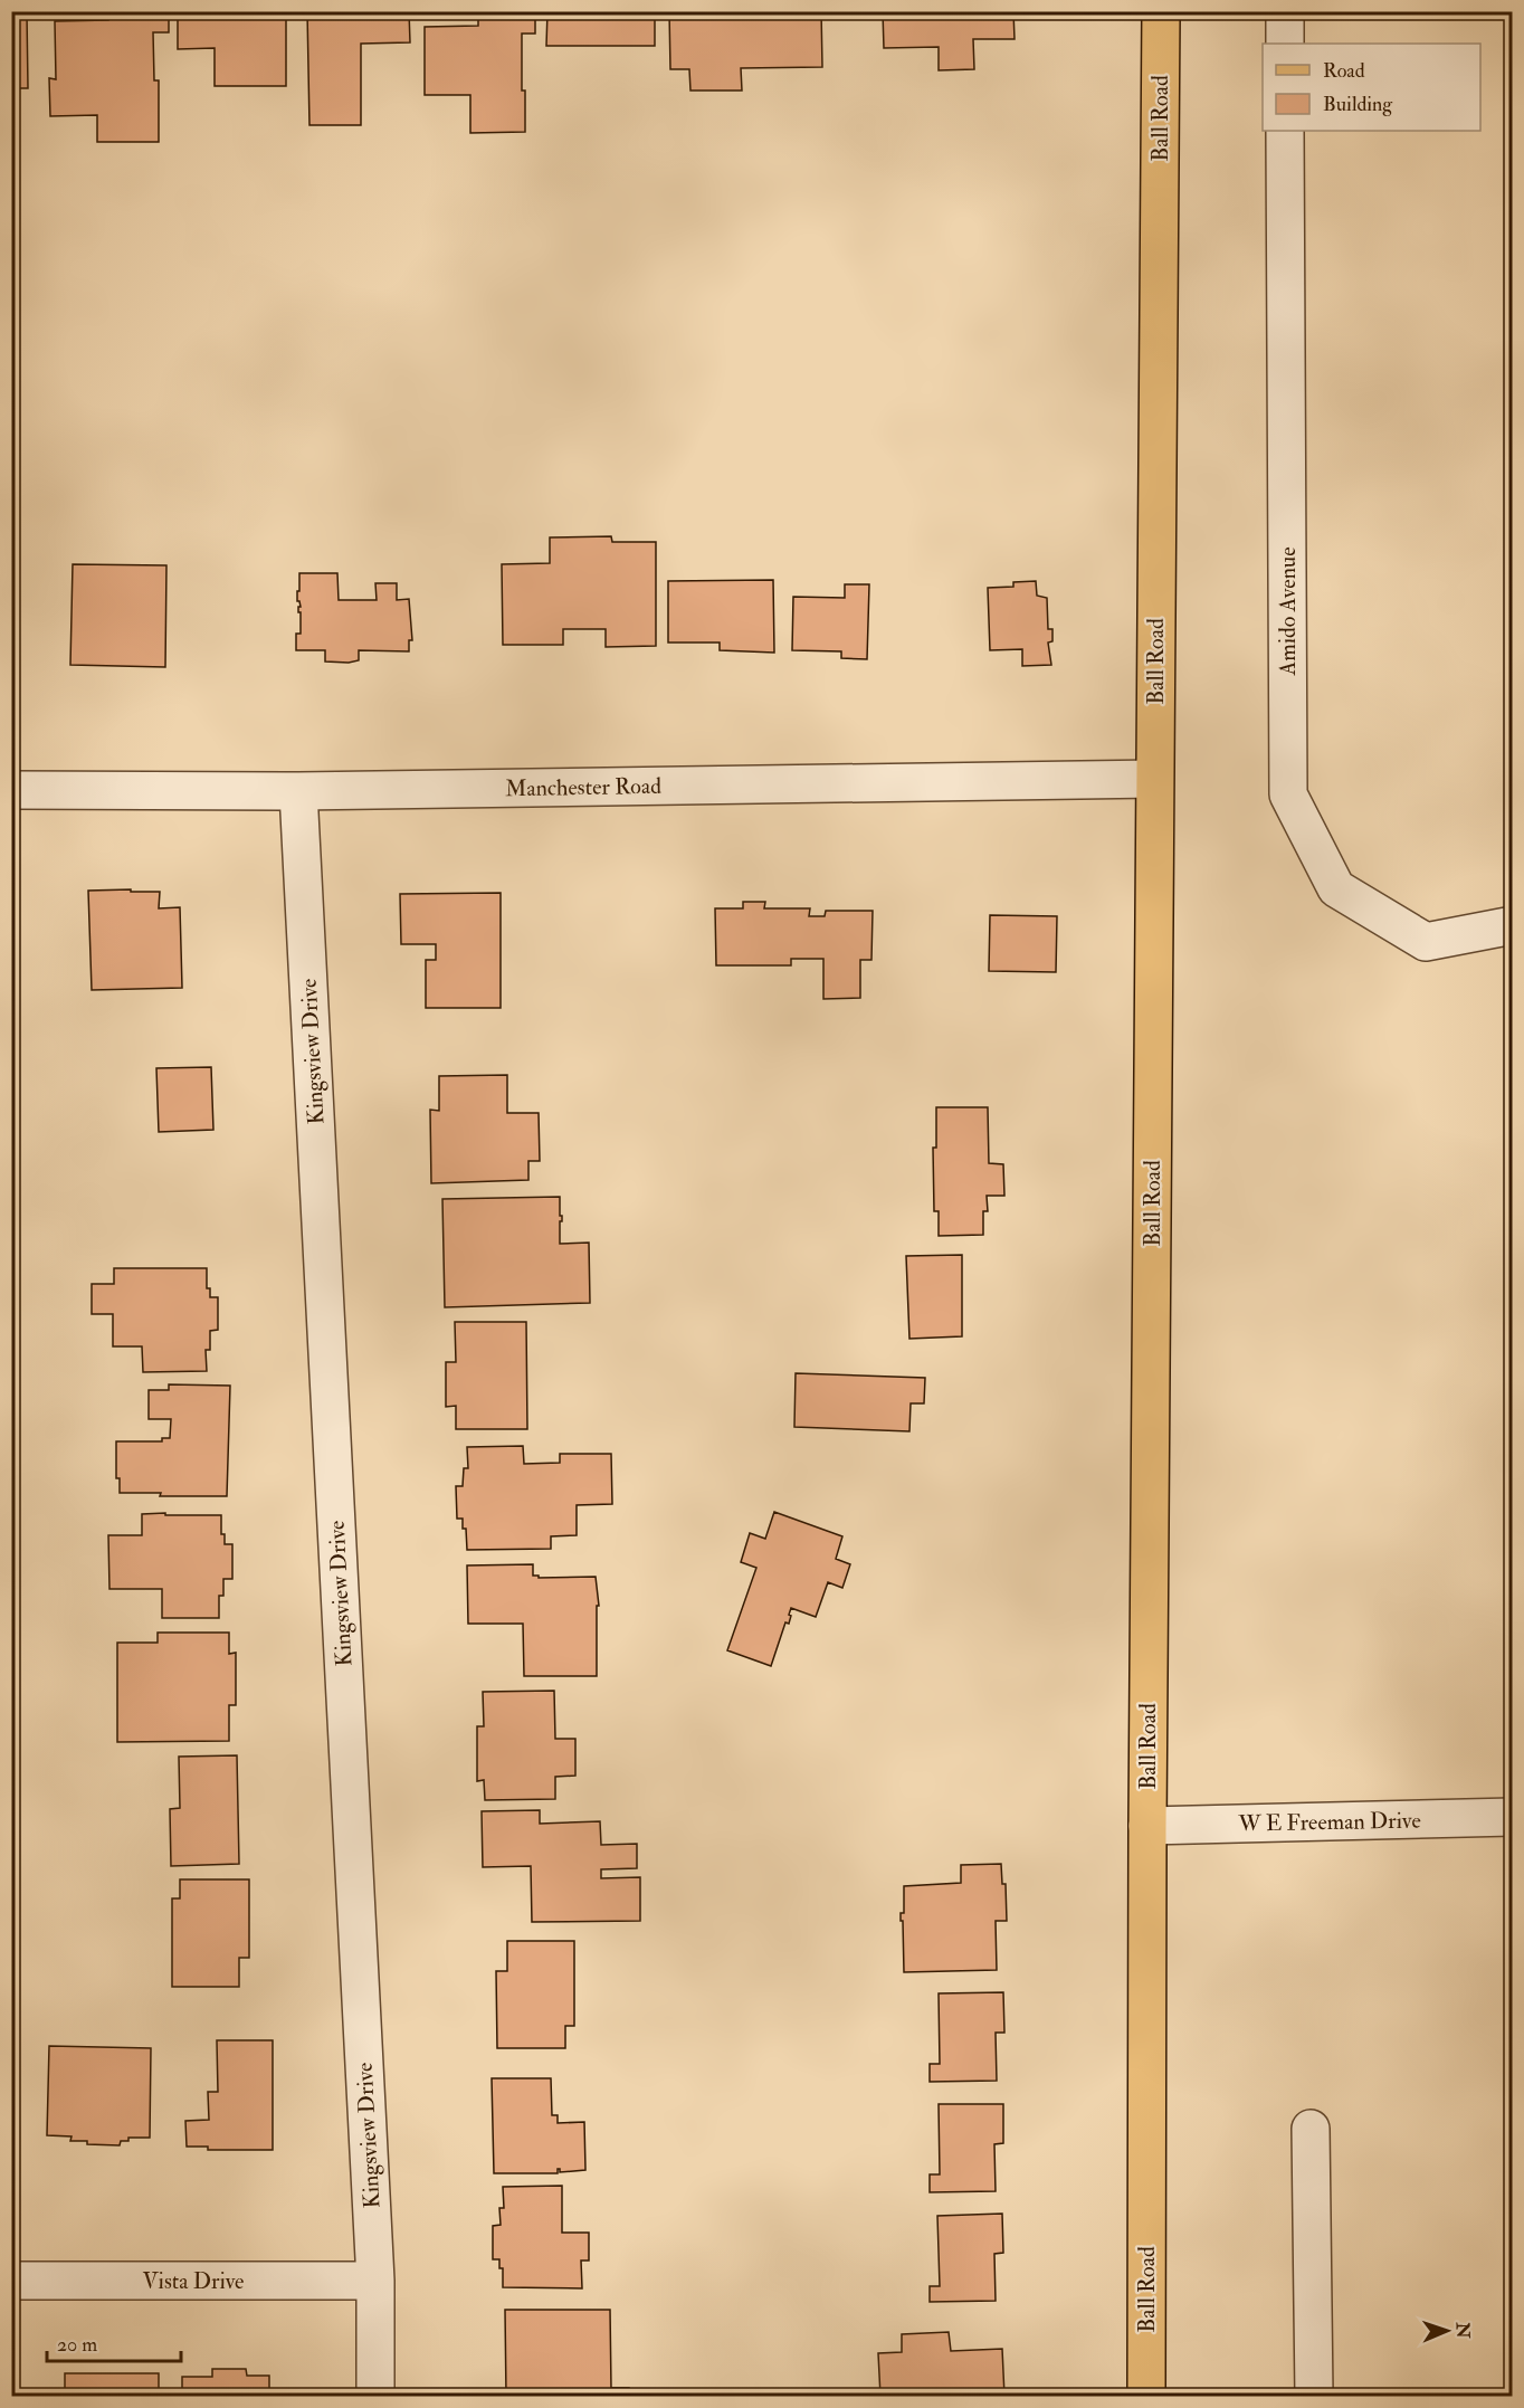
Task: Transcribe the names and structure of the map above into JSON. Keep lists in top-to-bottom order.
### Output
{
  "streets": {
    "main road": ["Ball Road"],
    "street": [
      "Amido Avenue",
      "Manchester Road",
      "Kingsview Drive",
      "W E Freeman Drive",
      "Vista Drive"
    ]
  },
  "crossings": [
    ["Ball Road", "Manchester Road"],
    ["Ball Road", "W E Freeman Drive"],
    ["Manchester Road", "Kingsview Drive"],
    ["Kingsview Drive", "Vista Drive"]
  ],
  "legend": ["Road", "Building"],
  "scale_bar": "20 m",
  "north": "right"
}
